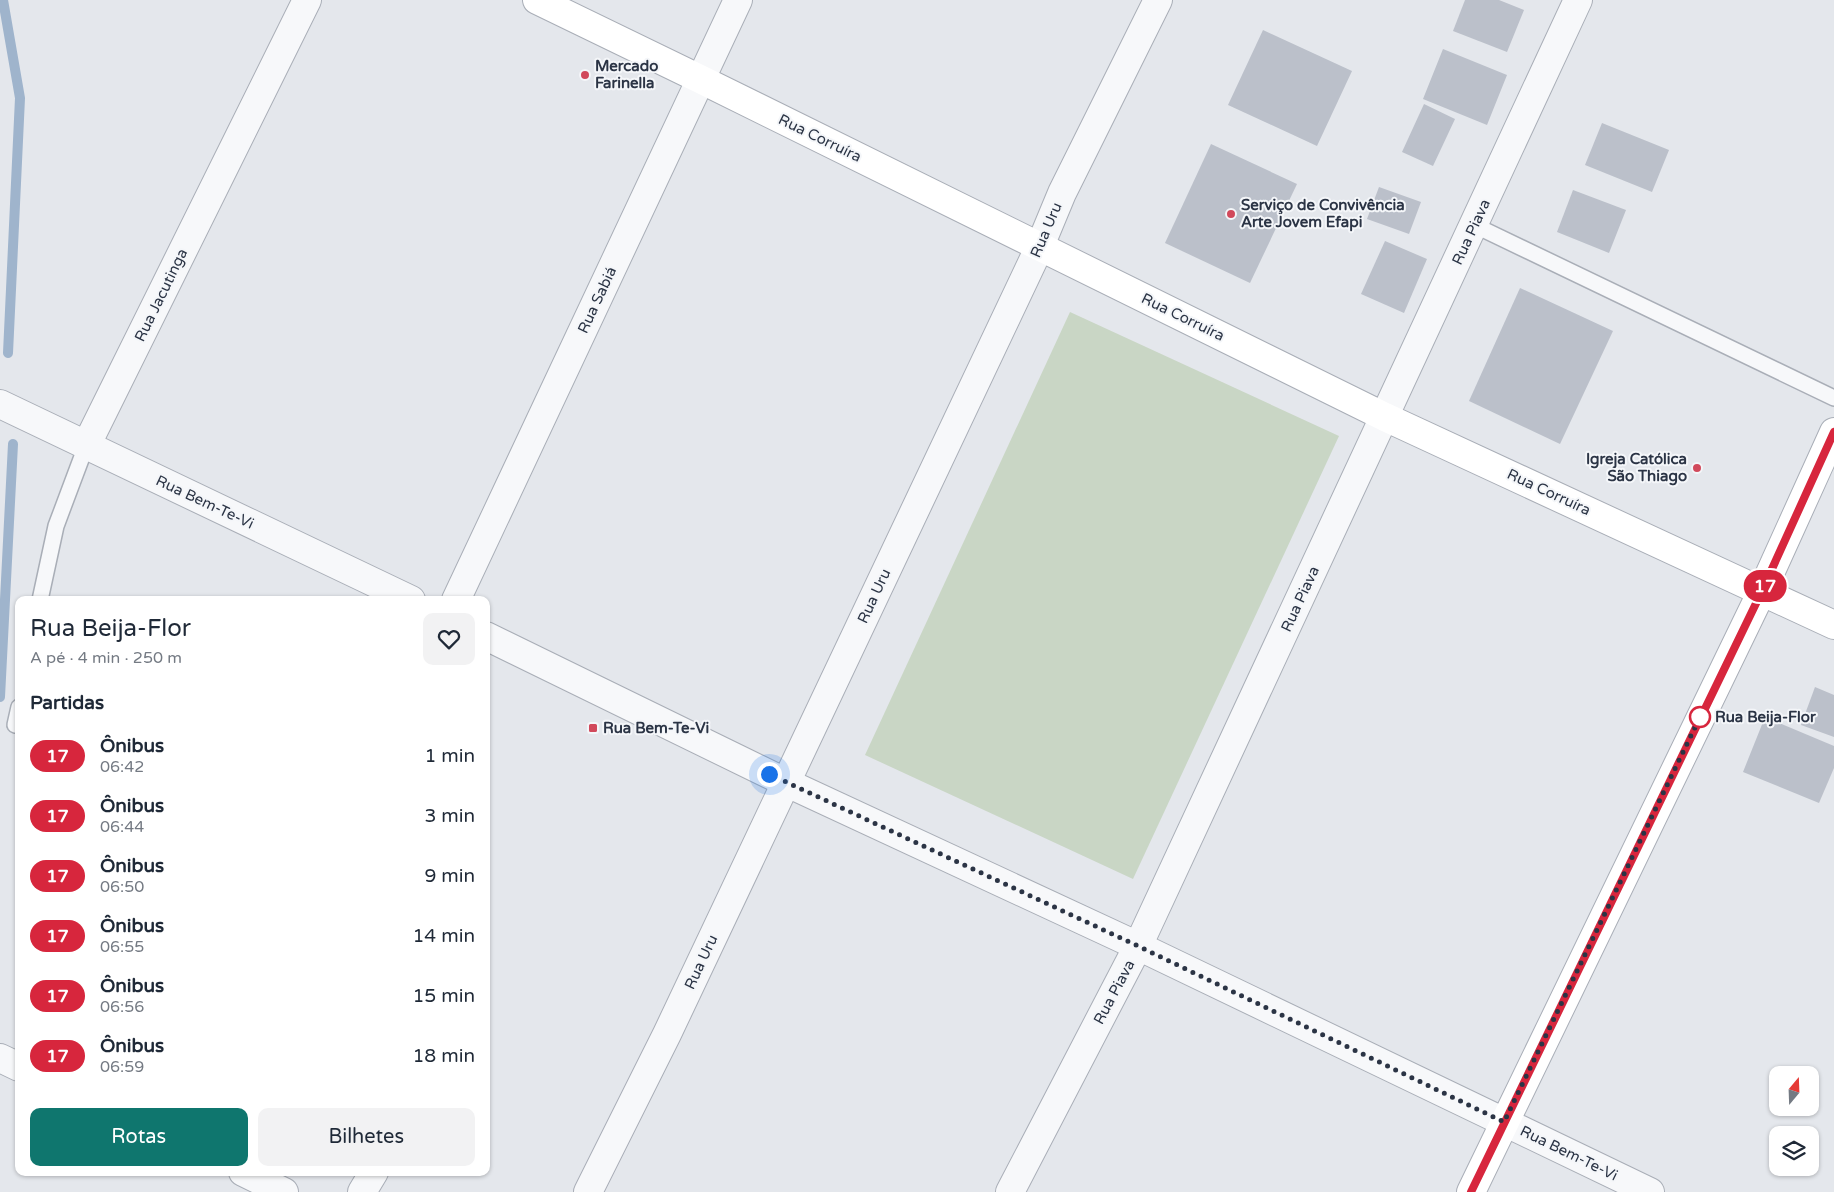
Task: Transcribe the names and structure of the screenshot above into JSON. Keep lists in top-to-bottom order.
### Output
{
  "streets": {
    "street": [
      "Rua Corruíra",
      "Rua Uru",
      "Rua Piava",
      "Rua Jacutinga",
      "Rua Sabiá",
      "Rua Bem-Te-Vi"
    ]
  },
  "crossings": [
    ["Rua Corruíra", "Rua Uru"],
    ["Rua Corruíra", "Rua Piava"],
    ["Rua Corruíra", "Rua Sabiá"],
    ["Rua Uru", "Rua Bem-Te-Vi"],
    ["Rua Piava", "Rua Bem-Te-Vi"],
    ["Rua Jacutinga", "Rua Bem-Te-Vi"]
  ],
  "places": {
    "other": [
      "Mercado Farinella",
      "Serviço de Convivência Arte Jovem Efapi",
      "Igreja Católica São Thiago",
      "Rua Beija-Flor"
    ],
    "transit": ["Rua Bem-Te-Vi"]
  },
  "lines": ["bus line 17"],
  "north": "top",
  "page": {
    "on_map": "17",
    "heading": [
      ["Rua Beija-Flor", "A pé · 4 min · 250 m"],
      "Partidas"
    ],
    "list": [
      {
        "mark": "17",
        "name": "Ônibus",
        "note": "06:42",
        "value": "1 min"
      },
      {
        "mark": "17",
        "name": "Ônibus",
        "note": "06:44",
        "value": "3 min"
      },
      {
        "mark": "17",
        "name": "Ônibus",
        "note": "06:50",
        "value": "9 min"
      },
      {
        "mark": "17",
        "name": "Ônibus",
        "note": "06:55",
        "value": "14 min"
      },
      {
        "mark": "17",
        "name": "Ônibus",
        "note": "06:56",
        "value": "15 min"
      },
      {
        "mark": "17",
        "name": "Ônibus",
        "note": "06:59",
        "value": "18 min"
      }
    ],
    "buttons": ["Rotas", "Bilhetes"]
  }
}
